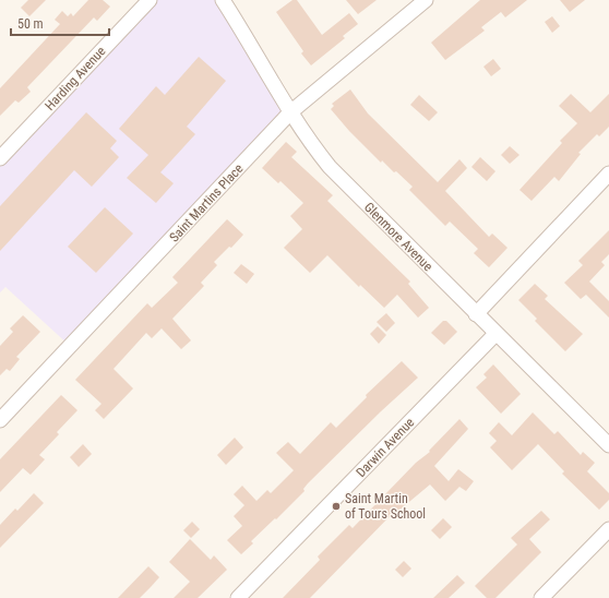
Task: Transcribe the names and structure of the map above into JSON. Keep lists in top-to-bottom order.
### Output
{
  "streets": {
    "street": [
      "Harding Avenue",
      "Saint Martins Place",
      "Glenmore Avenue",
      "Darwin Avenue"
    ]
  },
  "crossings": [
    ["Saint Martins Place", "Glenmore Avenue"],
    ["Glenmore Avenue", "Darwin Avenue"]
  ],
  "places": ["Saint Martin of Tours School"],
  "scale_bar": "50 m"
}
